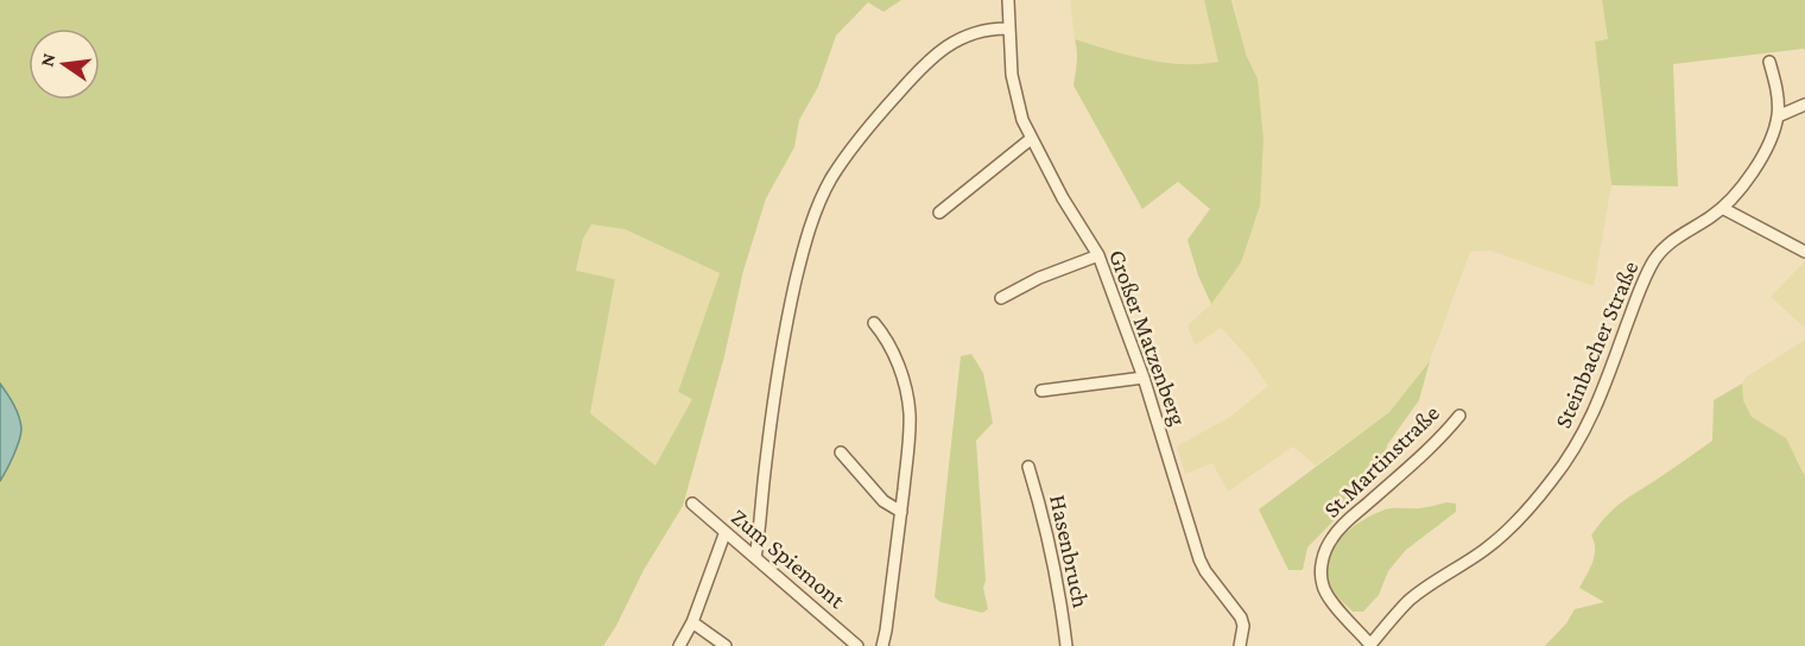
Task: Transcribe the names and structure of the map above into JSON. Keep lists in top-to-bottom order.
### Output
{
  "streets": {
    "street": [
      "Großer Matzenberg",
      "Steinbacher Straße",
      "St.Martinstraße",
      "Hasenbruch",
      "Zum Spiemont"
    ]
  },
  "crossings": [
    ["Steinbacher Straße", "St.Martinstraße"]
  ],
  "north": "left"
}
